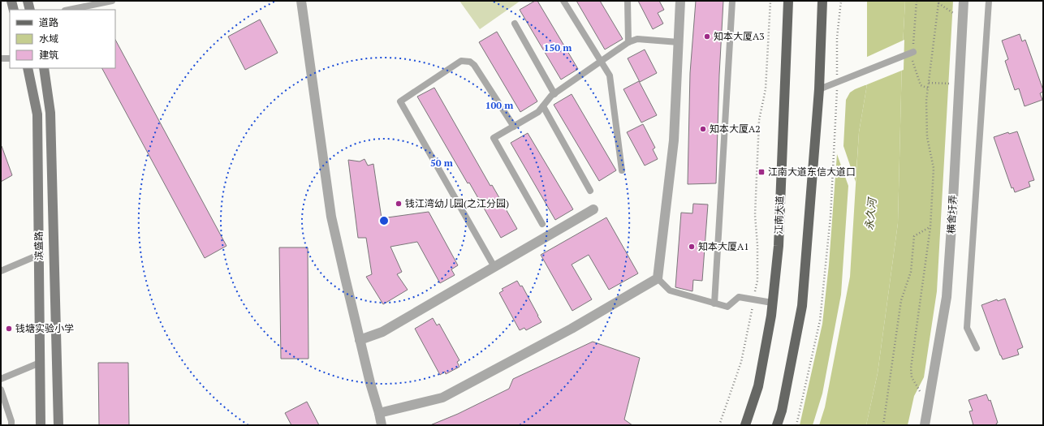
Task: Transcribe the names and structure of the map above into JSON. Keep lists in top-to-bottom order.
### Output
{
  "streets": {
    "main road": ["江南大道", "滨盛路"],
    "street": ["横舍圩弄"]
  },
  "water": ["永久河"],
  "places": {
    "other": [
      "知本大厦A3",
      "知本大厦A2",
      "钱江湾幼儿园(之江分园)",
      "知本大厦A1",
      "钱塘实验小学"
    ],
    "transit": ["江南大道东信大道口"]
  },
  "legend": ["道路", "水域", "建筑"],
  "rings": ["150 m", "100 m", "50 m"]
}
